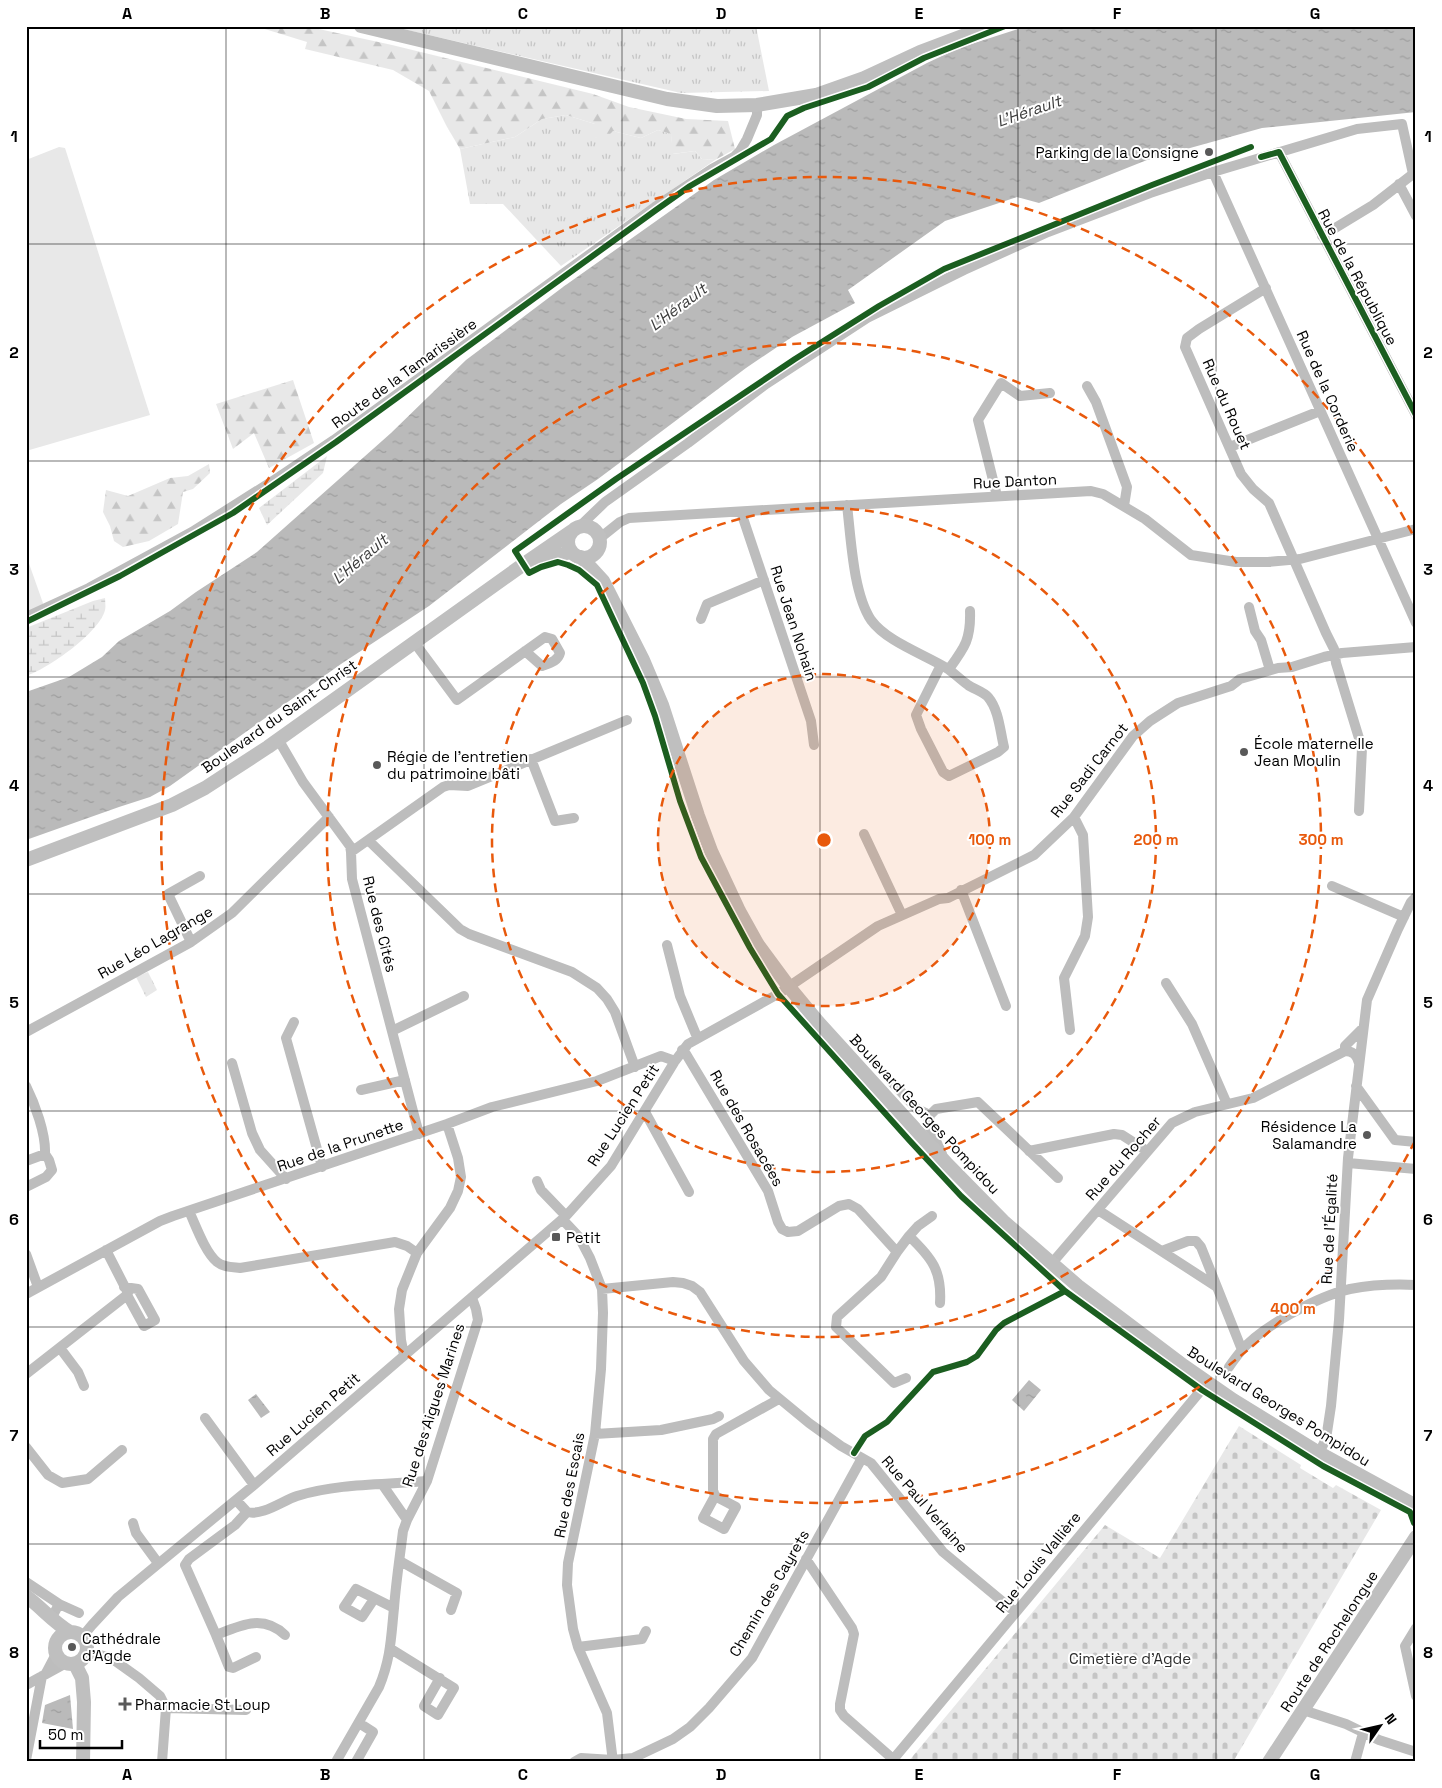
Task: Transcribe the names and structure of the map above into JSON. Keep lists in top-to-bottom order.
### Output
{
  "streets": {
    "street": [
      "Rue de la République",
      "Route de la Tamarissière",
      "Rue de la Corderie",
      "Rue du Rouet",
      "Rue Danton",
      "Rue Jean Nohain",
      "Boulevard du Saint-Christ",
      "Rue Sadi Carnot",
      "Rue des Cités",
      "Rue Léo Lagrange",
      "Boulevard Georges Pompidou",
      "Rue Lucien Petit",
      "Rue des Rosacées",
      "Rue de la Prunette",
      "Rue du Rocher",
      "Rue de l'Égalité",
      "Rue des Aigues Marines",
      "Rue des Escais",
      "Rue Paul Verlaine",
      "Rue Louis Vallière",
      "Chemin des Cayrets",
      "Route de Rochelongue"
    ]
  },
  "crossings": [
    ["Rue de la Corderie", "Rue du Rouet"],
    ["Rue de la Corderie", "Rue Danton"],
    ["Rue du Rouet", "Rue Danton"],
    ["Rue du Rouet", "Rue Sadi Carnot"],
    ["Rue Danton", "Rue Jean Nohain"],
    ["Rue Danton", "Boulevard du Saint-Christ"],
    ["Rue Danton", "Boulevard Georges Pompidou"],
    ["Boulevard du Saint-Christ", "Rue des Cités"],
    ["Boulevard du Saint-Christ", "Boulevard Georges Pompidou"],
    ["Rue Sadi Carnot", "Boulevard Georges Pompidou"],
    ["Rue Sadi Carnot", "Rue Lucien Petit"],
    ["Rue Sadi Carnot", "Rue des Rosacées"],
    ["Rue des Cités", "Rue Léo Lagrange"],
    ["Rue des Cités", "Rue de la Prunette"],
    ["Boulevard Georges Pompidou", "Rue du Rocher"],
    ["Boulevard Georges Pompidou", "Rue de l'Égalité"],
    ["Boulevard Georges Pompidou", "Rue Louis Vallière"],
    ["Rue Lucien Petit", "Rue des Rosacées"],
    ["Rue Lucien Petit", "Rue de la Prunette"],
    ["Rue Lucien Petit", "Rue des Aigues Marines"],
    ["Rue Lucien Petit", "Rue des Escais"],
    ["Rue du Rocher", "Rue de l'Égalité"],
    ["Rue des Escais", "Rue Paul Verlaine"],
    ["Rue des Escais", "Chemin des Cayrets"],
    ["Rue Paul Verlaine", "Rue Louis Vallière"],
    ["Rue Paul Verlaine", "Chemin des Cayrets"]
  ],
  "water": ["L'Hérault"],
  "parks": ["Cimetière d'Agde"],
  "places": {
    "other": [
      "Parking de la Consigne",
      "École maternelle Jean Moulin",
      "Régie de l’entretien du patrimoine bâti",
      "Résidence La Salamandre",
      "Cathédrale d'Agde"
    ],
    "transit": ["Petit"],
    "health": ["Pharmacie St Loup"]
  },
  "scale_bar": "50 m",
  "north": "top right",
  "grid": {
    "columns": [
      "A",
      "B",
      "C",
      "D",
      "E",
      "F",
      "G"
    ],
    "rows": [
      "1",
      "2",
      "3",
      "4",
      "5",
      "6",
      "7",
      "8"
    ]
  },
  "rings": [
    "100 m",
    "200 m",
    "300 m",
    "400 m"
  ]
}
